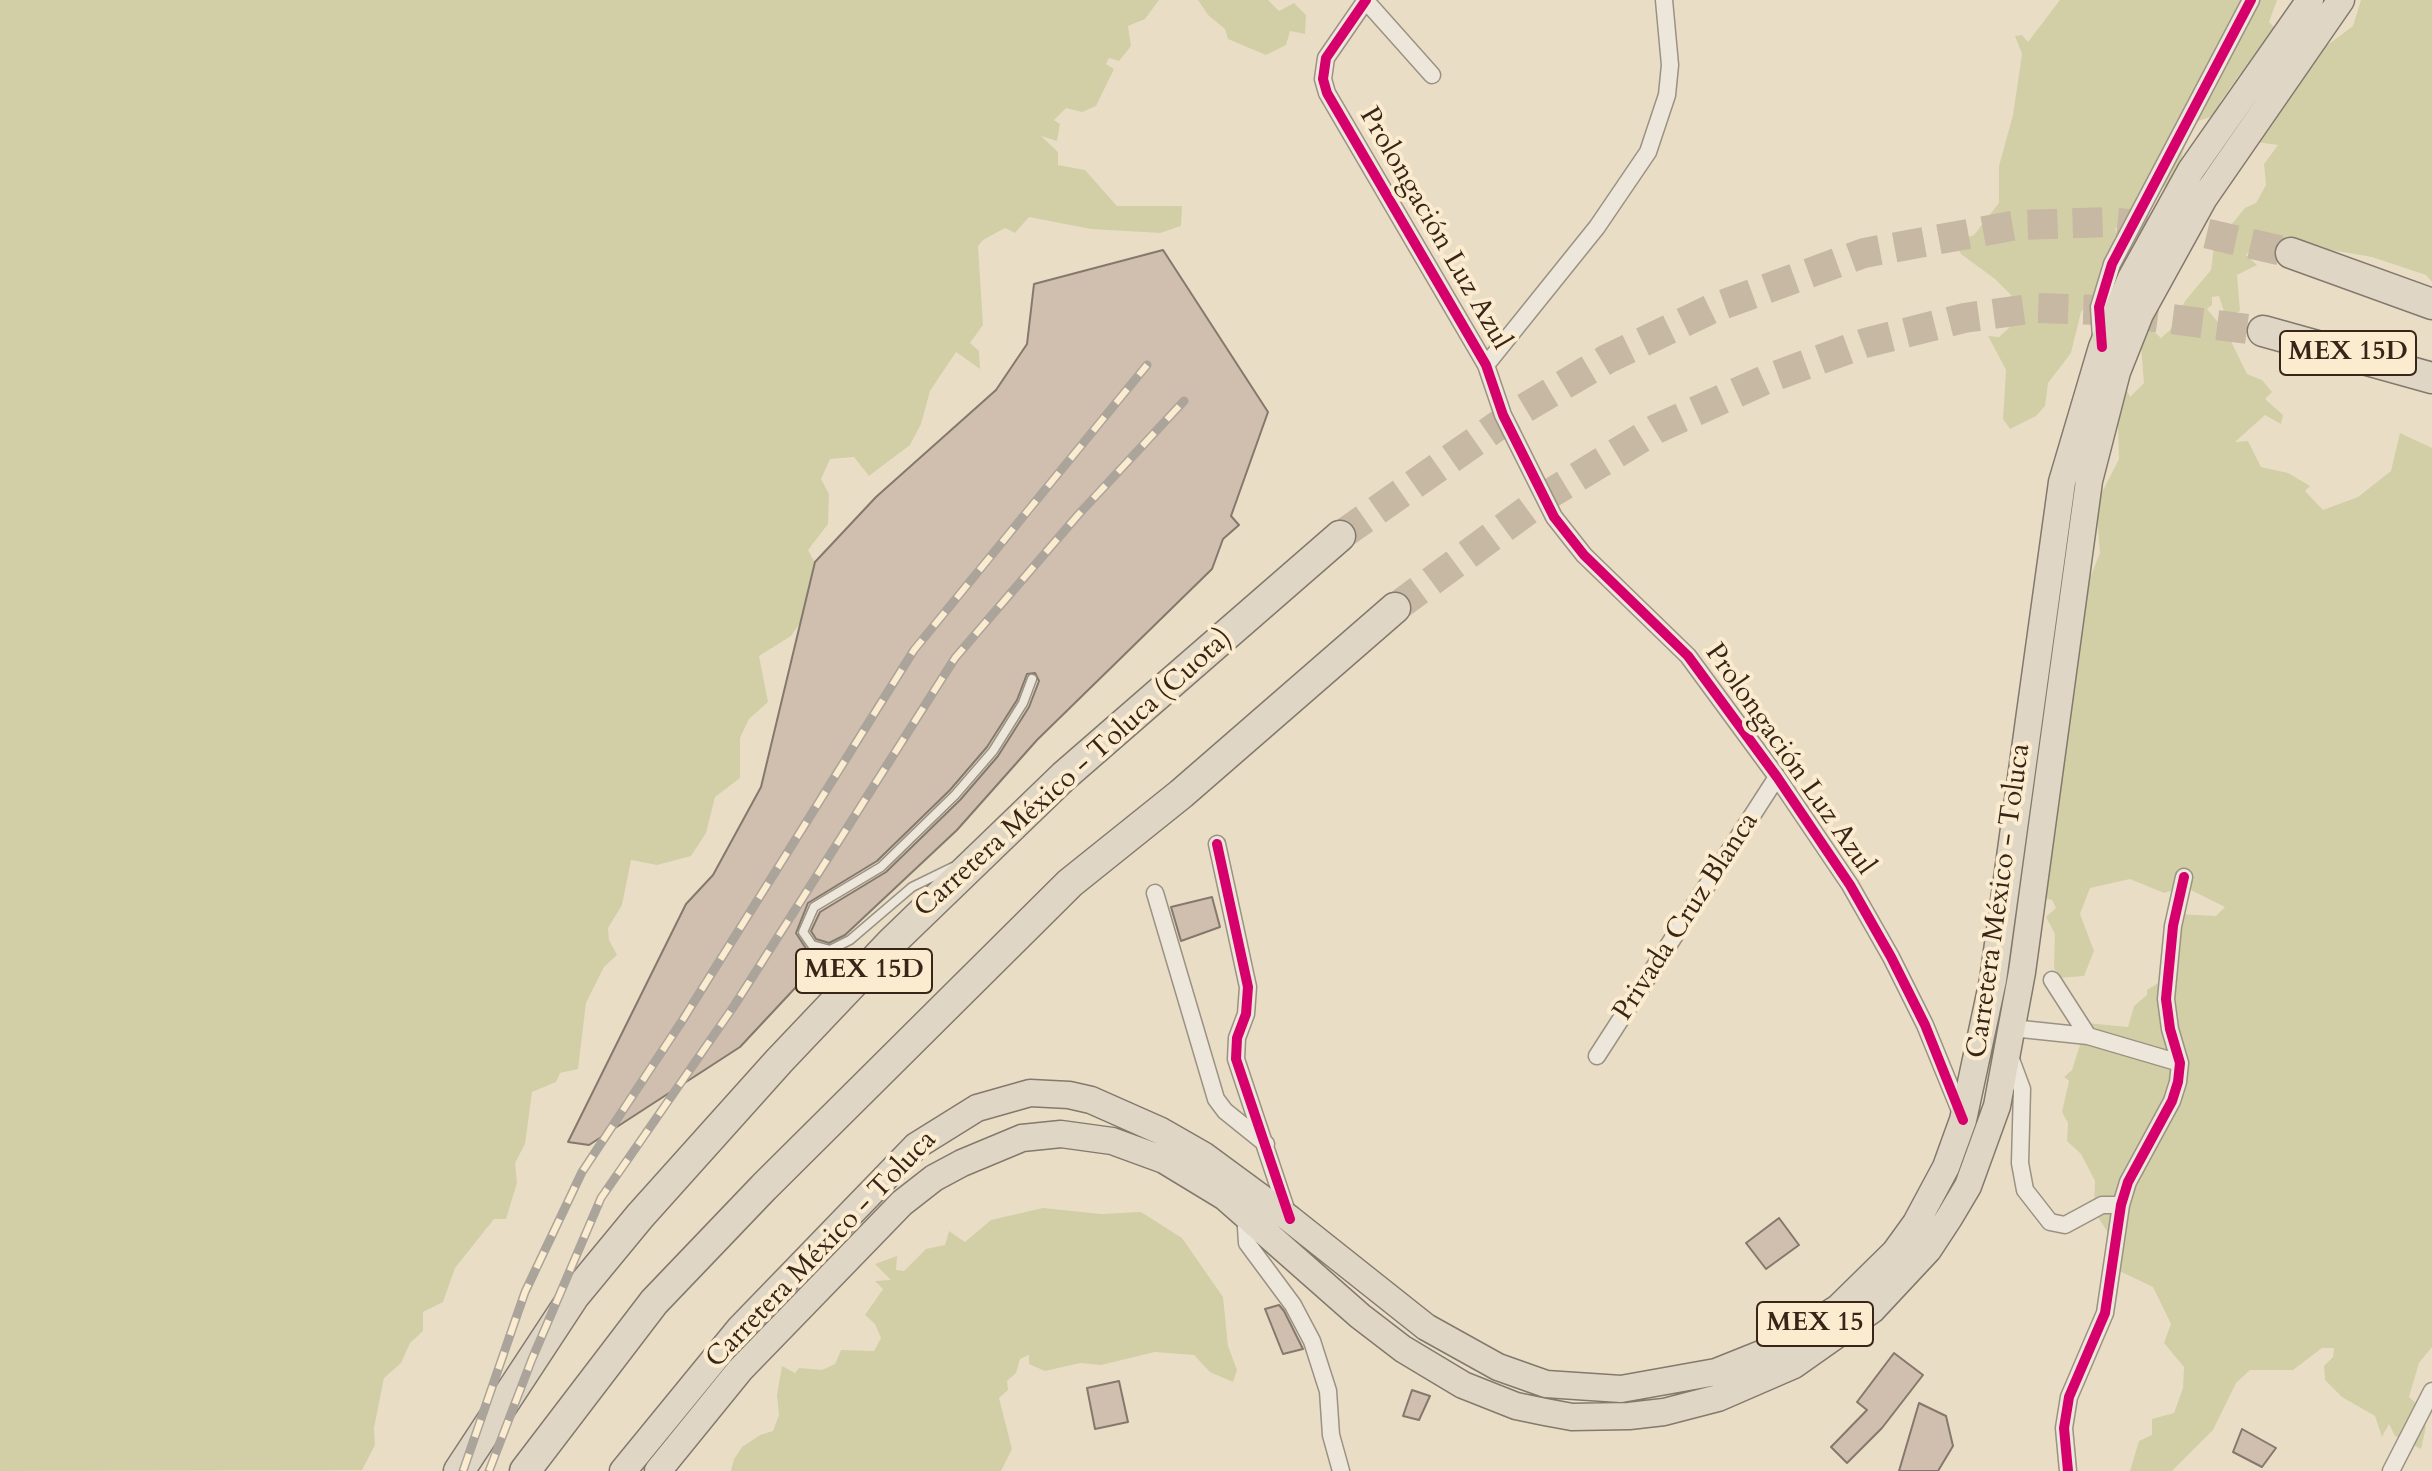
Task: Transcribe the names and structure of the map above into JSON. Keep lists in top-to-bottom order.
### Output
{
  "streets": {
    "highway": ["MEX 15D", "Carretera México - Toluca (Cuota)"],
    "main road": ["Carretera México - Toluca", "MEX 15"],
    "street": ["Prolongación Luz Azul", "Privada Cruz Blanca"]
  },
  "crossings": [
    ["Prolongación Luz Azul", "Carretera México - Toluca"],
    ["Prolongación Luz Azul", "Privada Cruz Blanca"]
  ]
}
